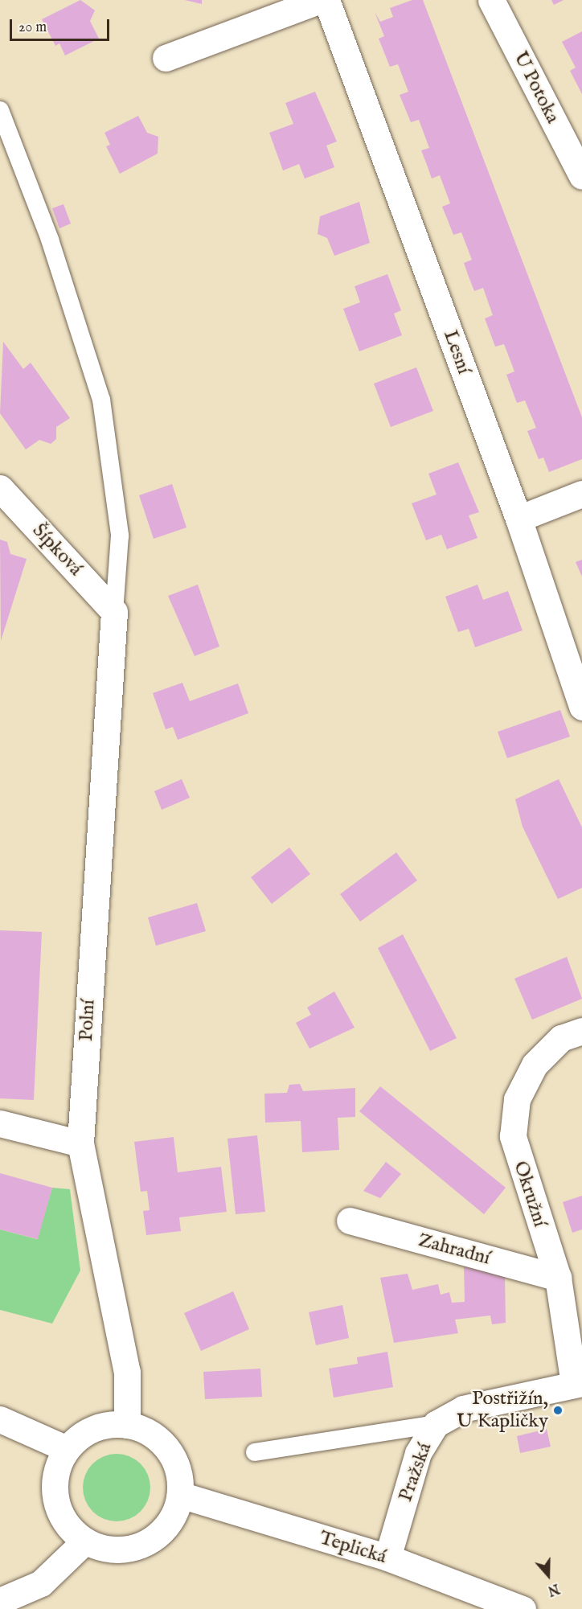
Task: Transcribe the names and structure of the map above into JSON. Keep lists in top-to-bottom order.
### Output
{
  "streets": {
    "street": [
      "U Potoka",
      "Lesní",
      "Šípková",
      "Polní",
      "Okružní",
      "Zahradní",
      "Pražská",
      "Teplická"
    ]
  },
  "crossings": [
    ["Šípková", "Polní"],
    ["Polní", "Teplická"],
    ["Okružní", "Zahradní"],
    ["Okružní", "Pražská"],
    ["Pražská", "Teplická"]
  ],
  "places": ["Postřižín, U Kapličky"],
  "scale_bar": "20 m",
  "north": "bottom"
}
